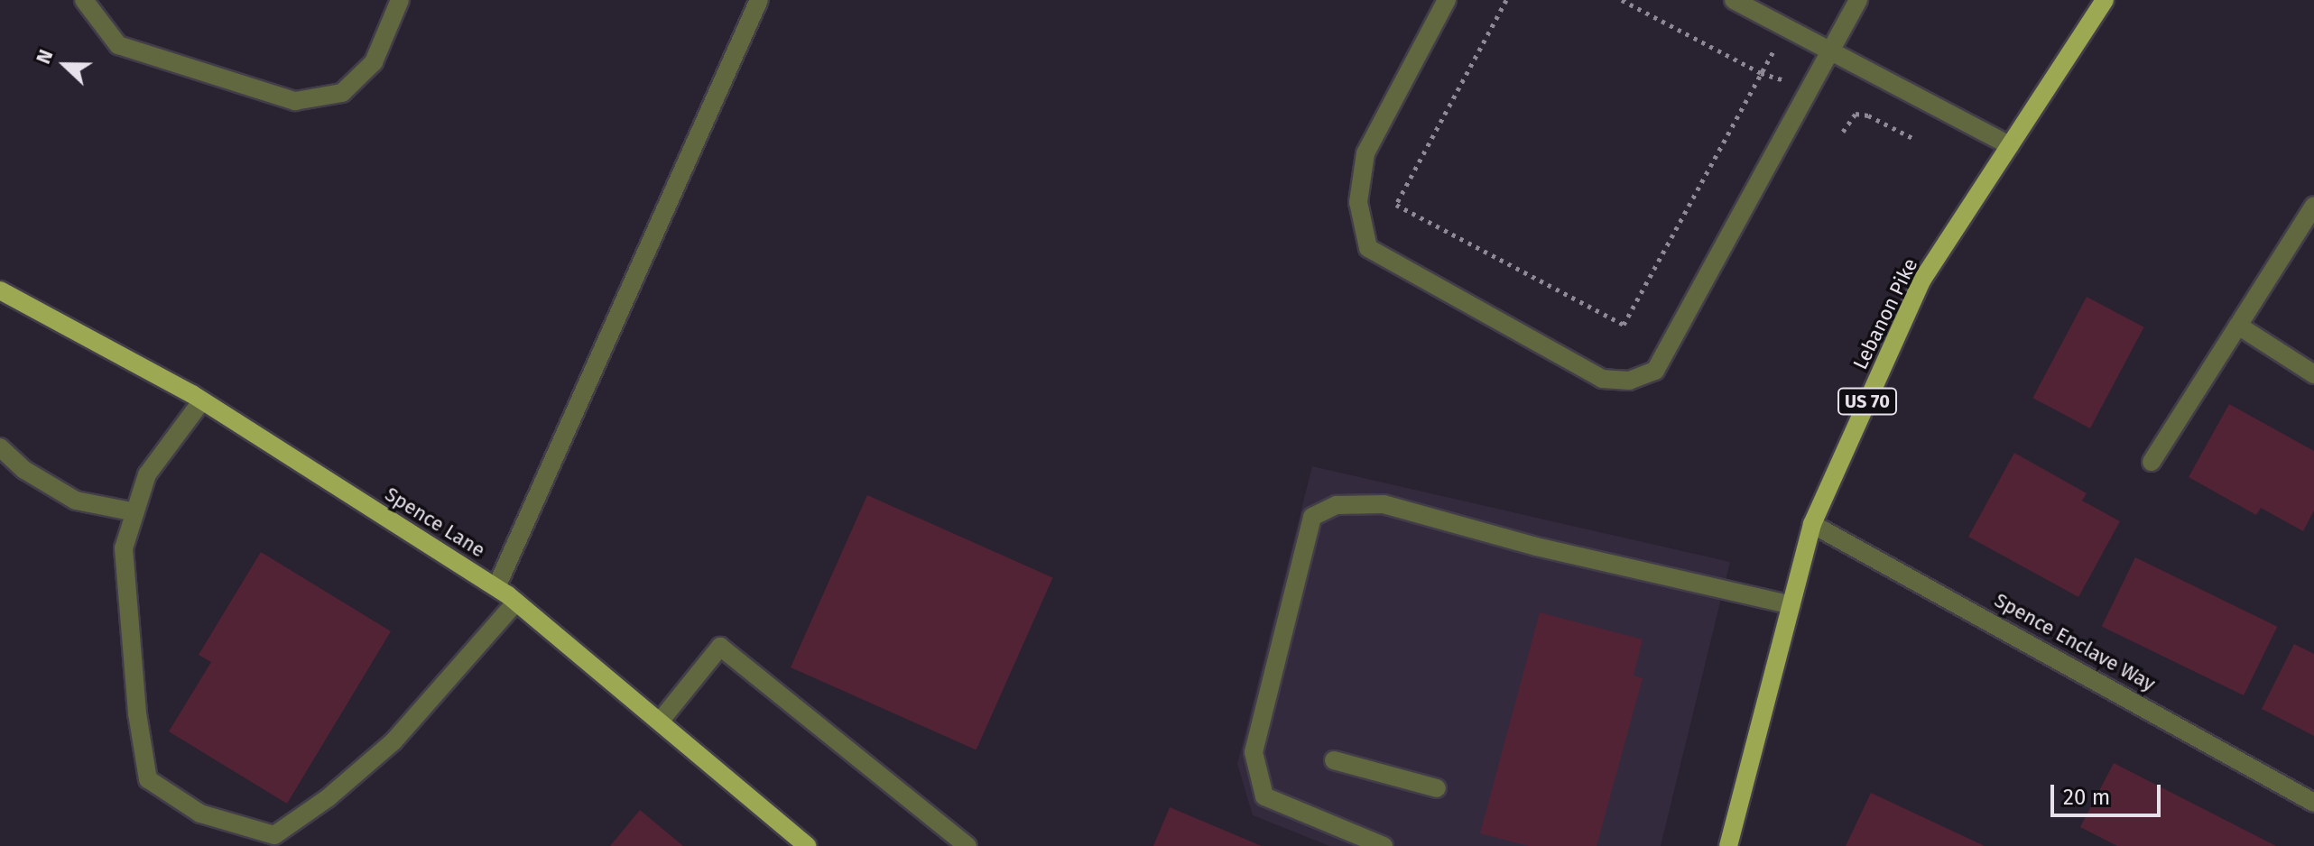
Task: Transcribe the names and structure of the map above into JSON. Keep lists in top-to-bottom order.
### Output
{
  "streets": {
    "main road": ["Lebanon Pike", "US 70", "Spence Lane"],
    "street": ["Spence Enclave Way"]
  },
  "crossings": [
    ["Lebanon Pike", "Spence Enclave Way"]
  ],
  "scale_bar": "20 m",
  "north": "left"
}
